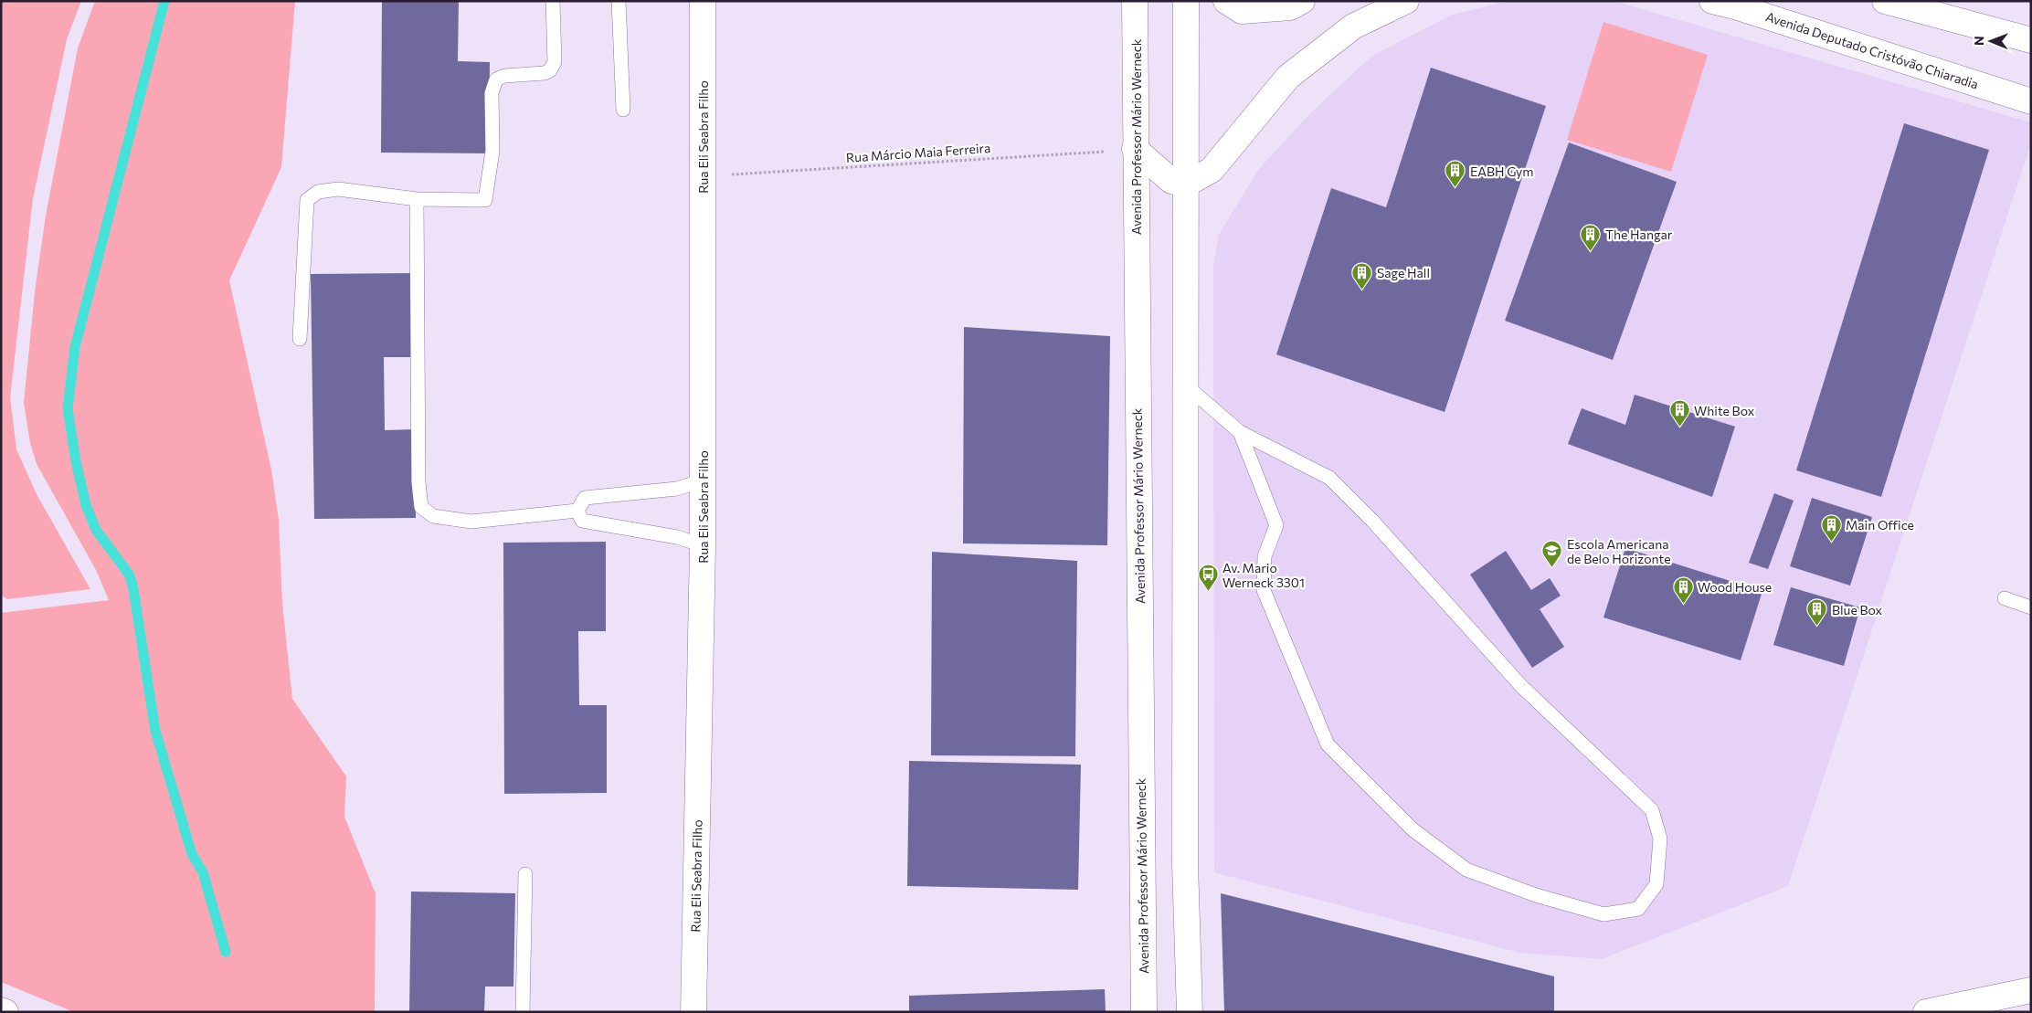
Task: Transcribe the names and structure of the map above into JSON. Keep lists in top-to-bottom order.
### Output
{
  "streets": {
    "street": ["Avenida Deputado Cristóvão Chiaradia", "Rua Eli Seabra Filho", "Avenida Professor Mário Werneck"],
    "path": ["Rua Márcio Maia Ferreira"]
  },
  "crossings": [
    ["Rua Eli Seabra Filho", "Rua Márcio Maia Ferreira"],
    ["Avenida Professor Mário Werneck", "Rua Márcio Maia Ferreira"]
  ],
  "places": {
    "building": [
      "EABH Gym",
      "The Hangar",
      "Sage Hall",
      "White Box",
      "Main Office",
      "Wood House",
      "Blue Box"
    ],
    "school or university": ["Escola Americana de Belo Horizonte"],
    "bus stop": ["Av. Mario Werneck 3301"]
  },
  "north": "left"
}
